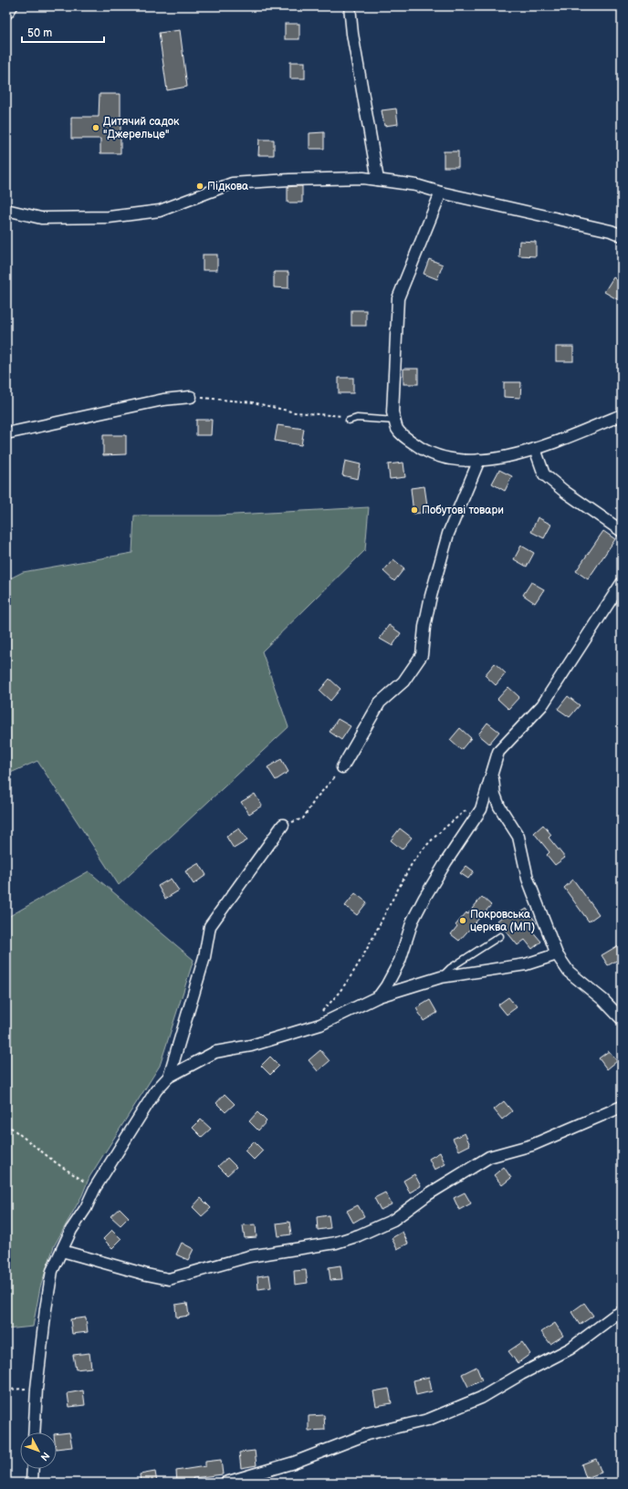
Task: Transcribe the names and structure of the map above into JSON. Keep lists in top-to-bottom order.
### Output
{
  "places": [
    "Дитячий садок \"Джерельце\"",
    "Підкова",
    "Побутові товари",
    "Покровська церква (МП)"
  ],
  "scale_bar": "50 m",
  "north": "bottom right"
}
